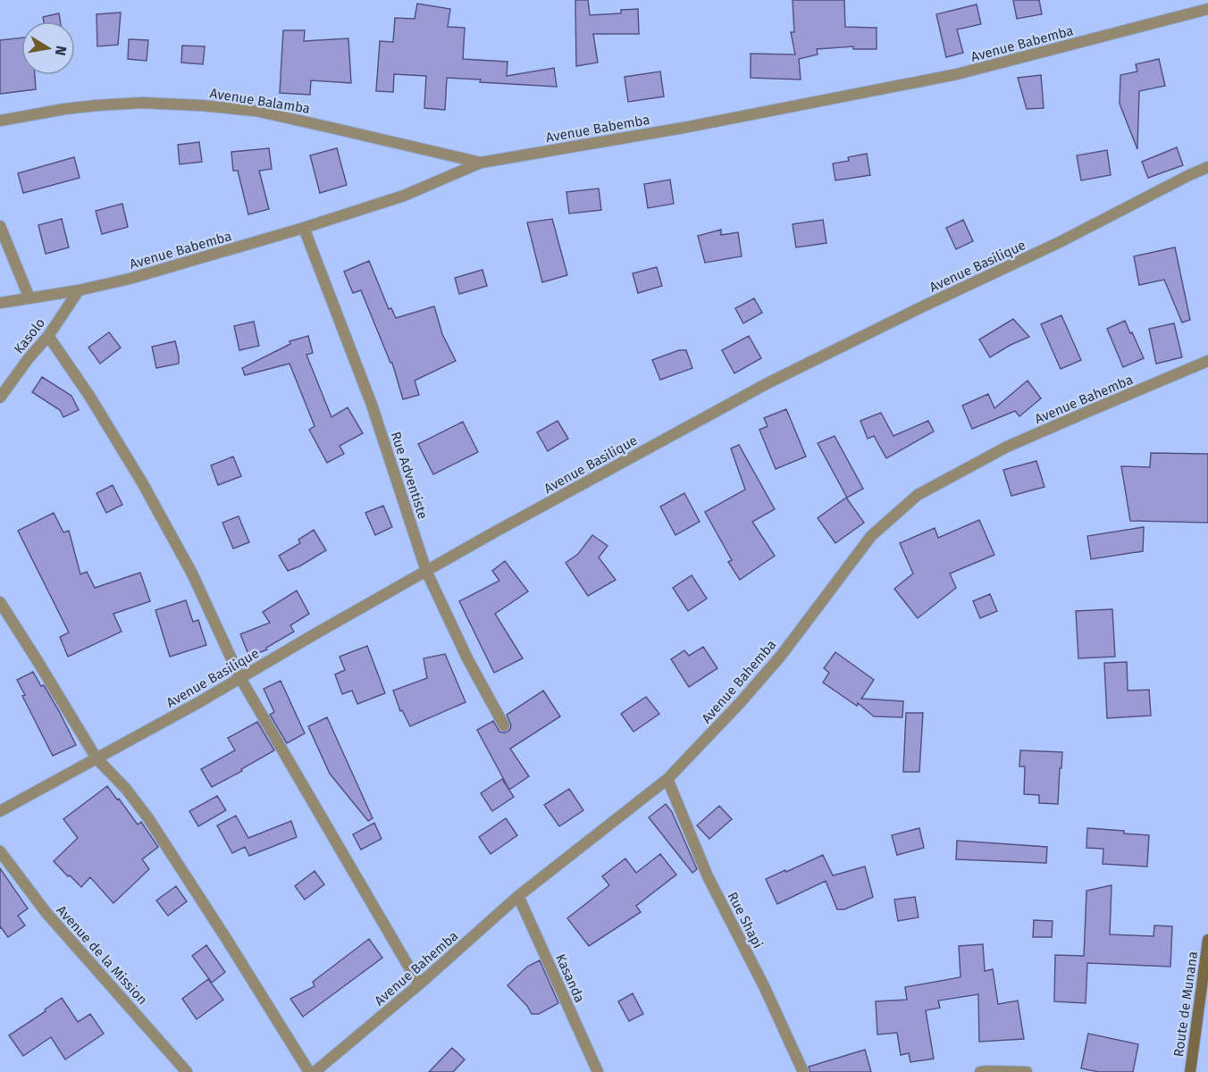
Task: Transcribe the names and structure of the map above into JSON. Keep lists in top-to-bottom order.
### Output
{
  "streets": {
    "main road": ["Route de Munana"],
    "street": [
      "Avenue Babemba",
      "Avenue Balamba",
      "Avenue Basilique",
      "Kasolo",
      "Avenue Bahemba",
      "Rue Adventiste",
      "Rue Shapi",
      "Avenue de la Mission",
      "Kasanda"
    ]
  },
  "crossings": [
    ["Avenue Babemba", "Avenue Balamba"],
    ["Avenue Babemba", "Kasolo"],
    ["Avenue Babemba", "Rue Adventiste"],
    ["Avenue Basilique", "Rue Adventiste"],
    ["Avenue Bahemba", "Rue Shapi"],
    ["Avenue Bahemba", "Kasanda"]
  ],
  "north": "right"
}
